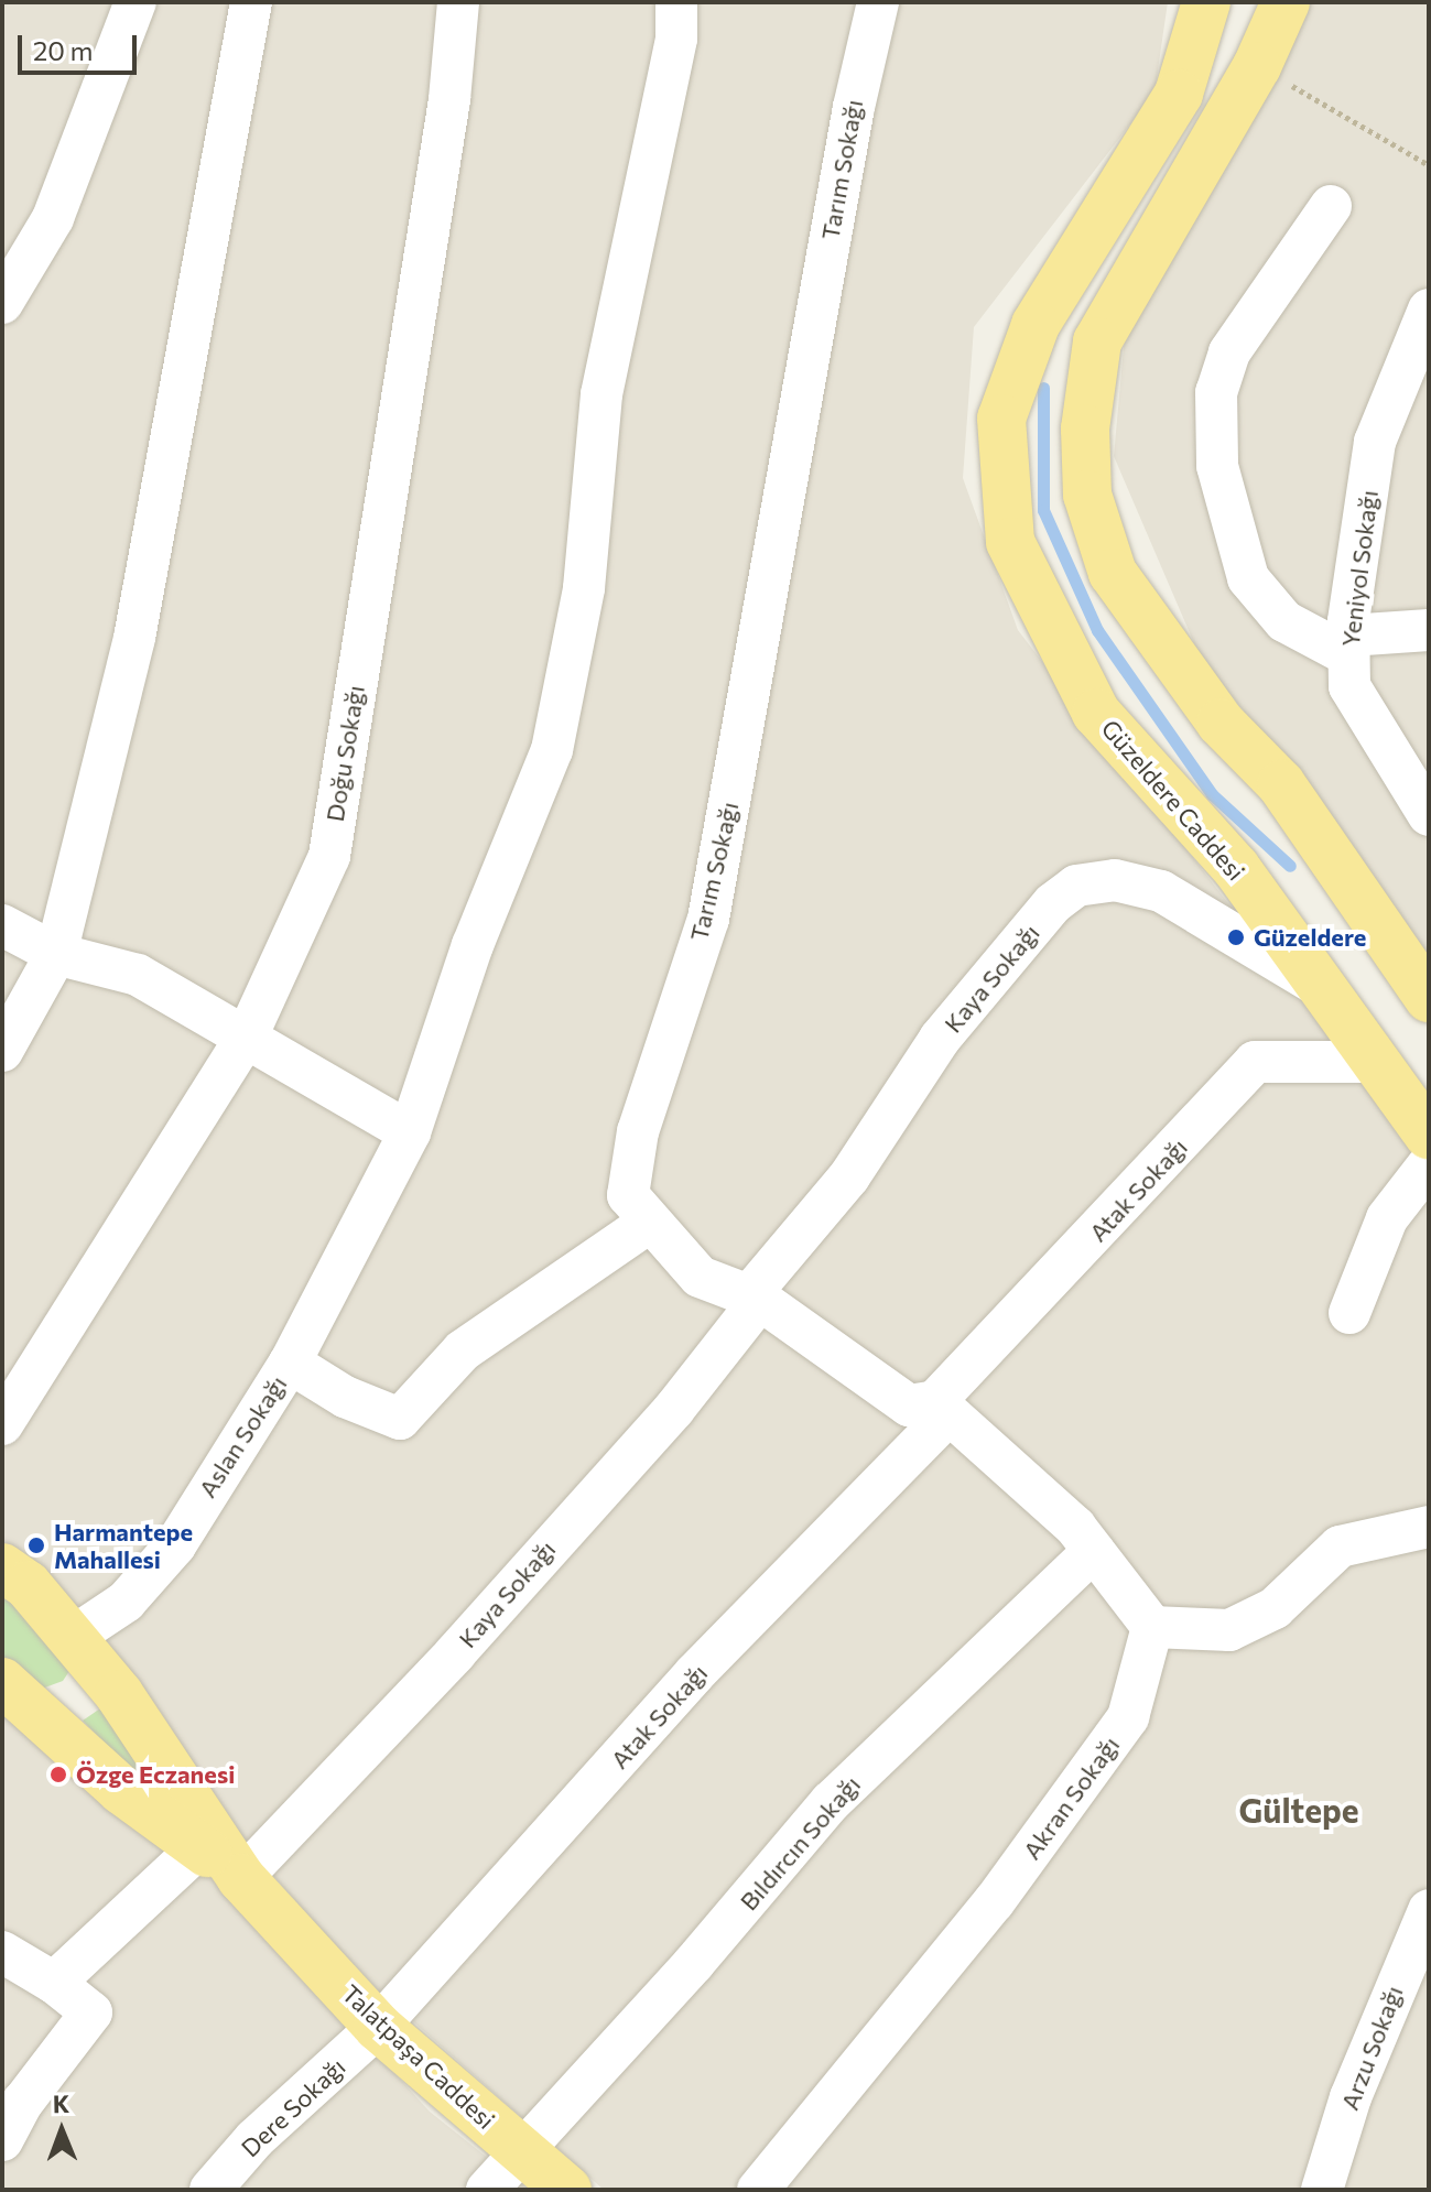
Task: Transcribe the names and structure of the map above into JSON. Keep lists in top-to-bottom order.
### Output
{
  "streets": {
    "main road": ["Güzeldere Caddesi", "Talatpaşa Caddesi"],
    "street": [
      "Tarım Sokağı",
      "Yeniyol Sokağı",
      "Doğu Sokağı",
      "Kaya Sokağı",
      "Atak Sokağı",
      "Aslan Sokağı",
      "Akran Sokağı",
      "Bıldırcın Sokağı",
      "Arzu Sokağı",
      "Dere Sokağı"
    ]
  },
  "crossings": [
    ["Tarım Sokağı", "Kaya Sokağı"],
    ["Tarım Sokağı", "Atak Sokağı"],
    ["Tarım Sokağı", "Aslan Sokağı"],
    ["Güzeldere Caddesi", "Kaya Sokağı"],
    ["Güzeldere Caddesi", "Atak Sokağı"],
    ["Kaya Sokağı", "Talatpaşa Caddesi"],
    ["Atak Sokağı", "Talatpaşa Caddesi"],
    ["Atak Sokağı", "Dere Sokağı"],
    ["Aslan Sokağı", "Talatpaşa Caddesi"],
    ["Bıldırcın Sokağı", "Talatpaşa Caddesi"],
    ["Talatpaşa Caddesi", "Dere Sokağı"]
  ],
  "districts": ["Gültepe"],
  "places": ["Güzeldere", "Harmantepe Mahallesi", "Özge Eczanesi"],
  "scale_bar": "20 m",
  "north": "top"
}
